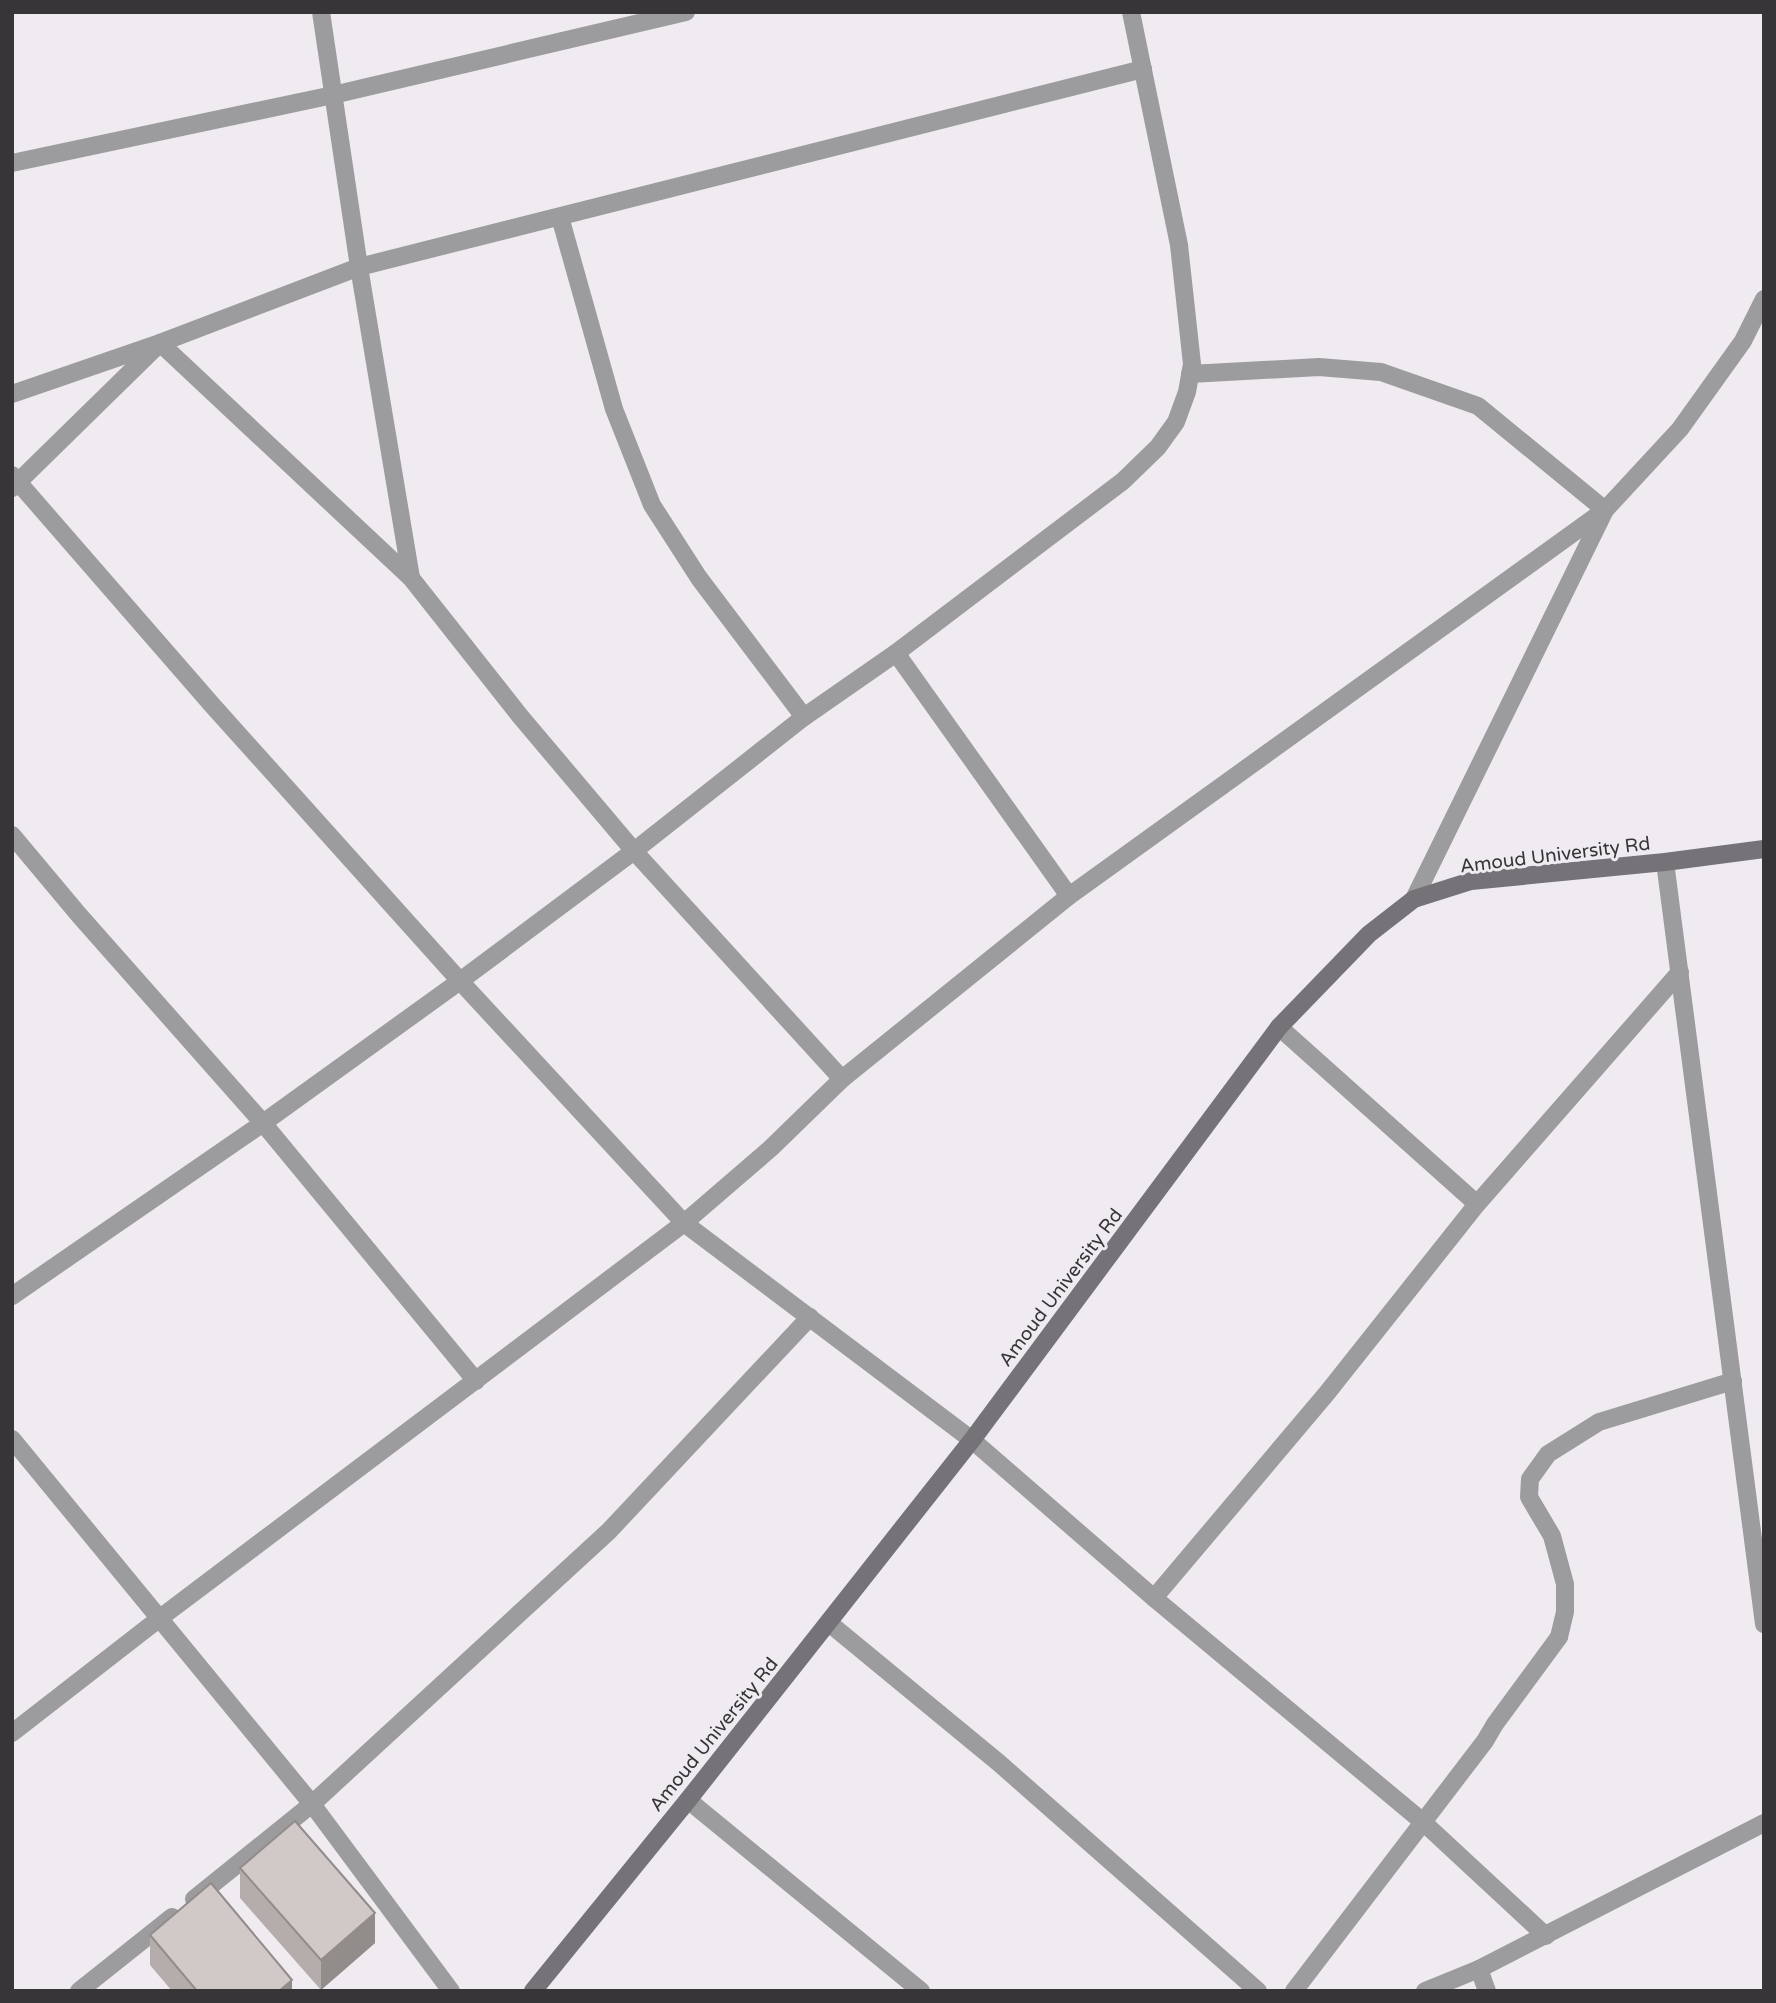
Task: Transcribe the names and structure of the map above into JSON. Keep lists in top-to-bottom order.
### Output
{
  "streets": {
    "street": ["Amoud University Rd"]
  }
}
